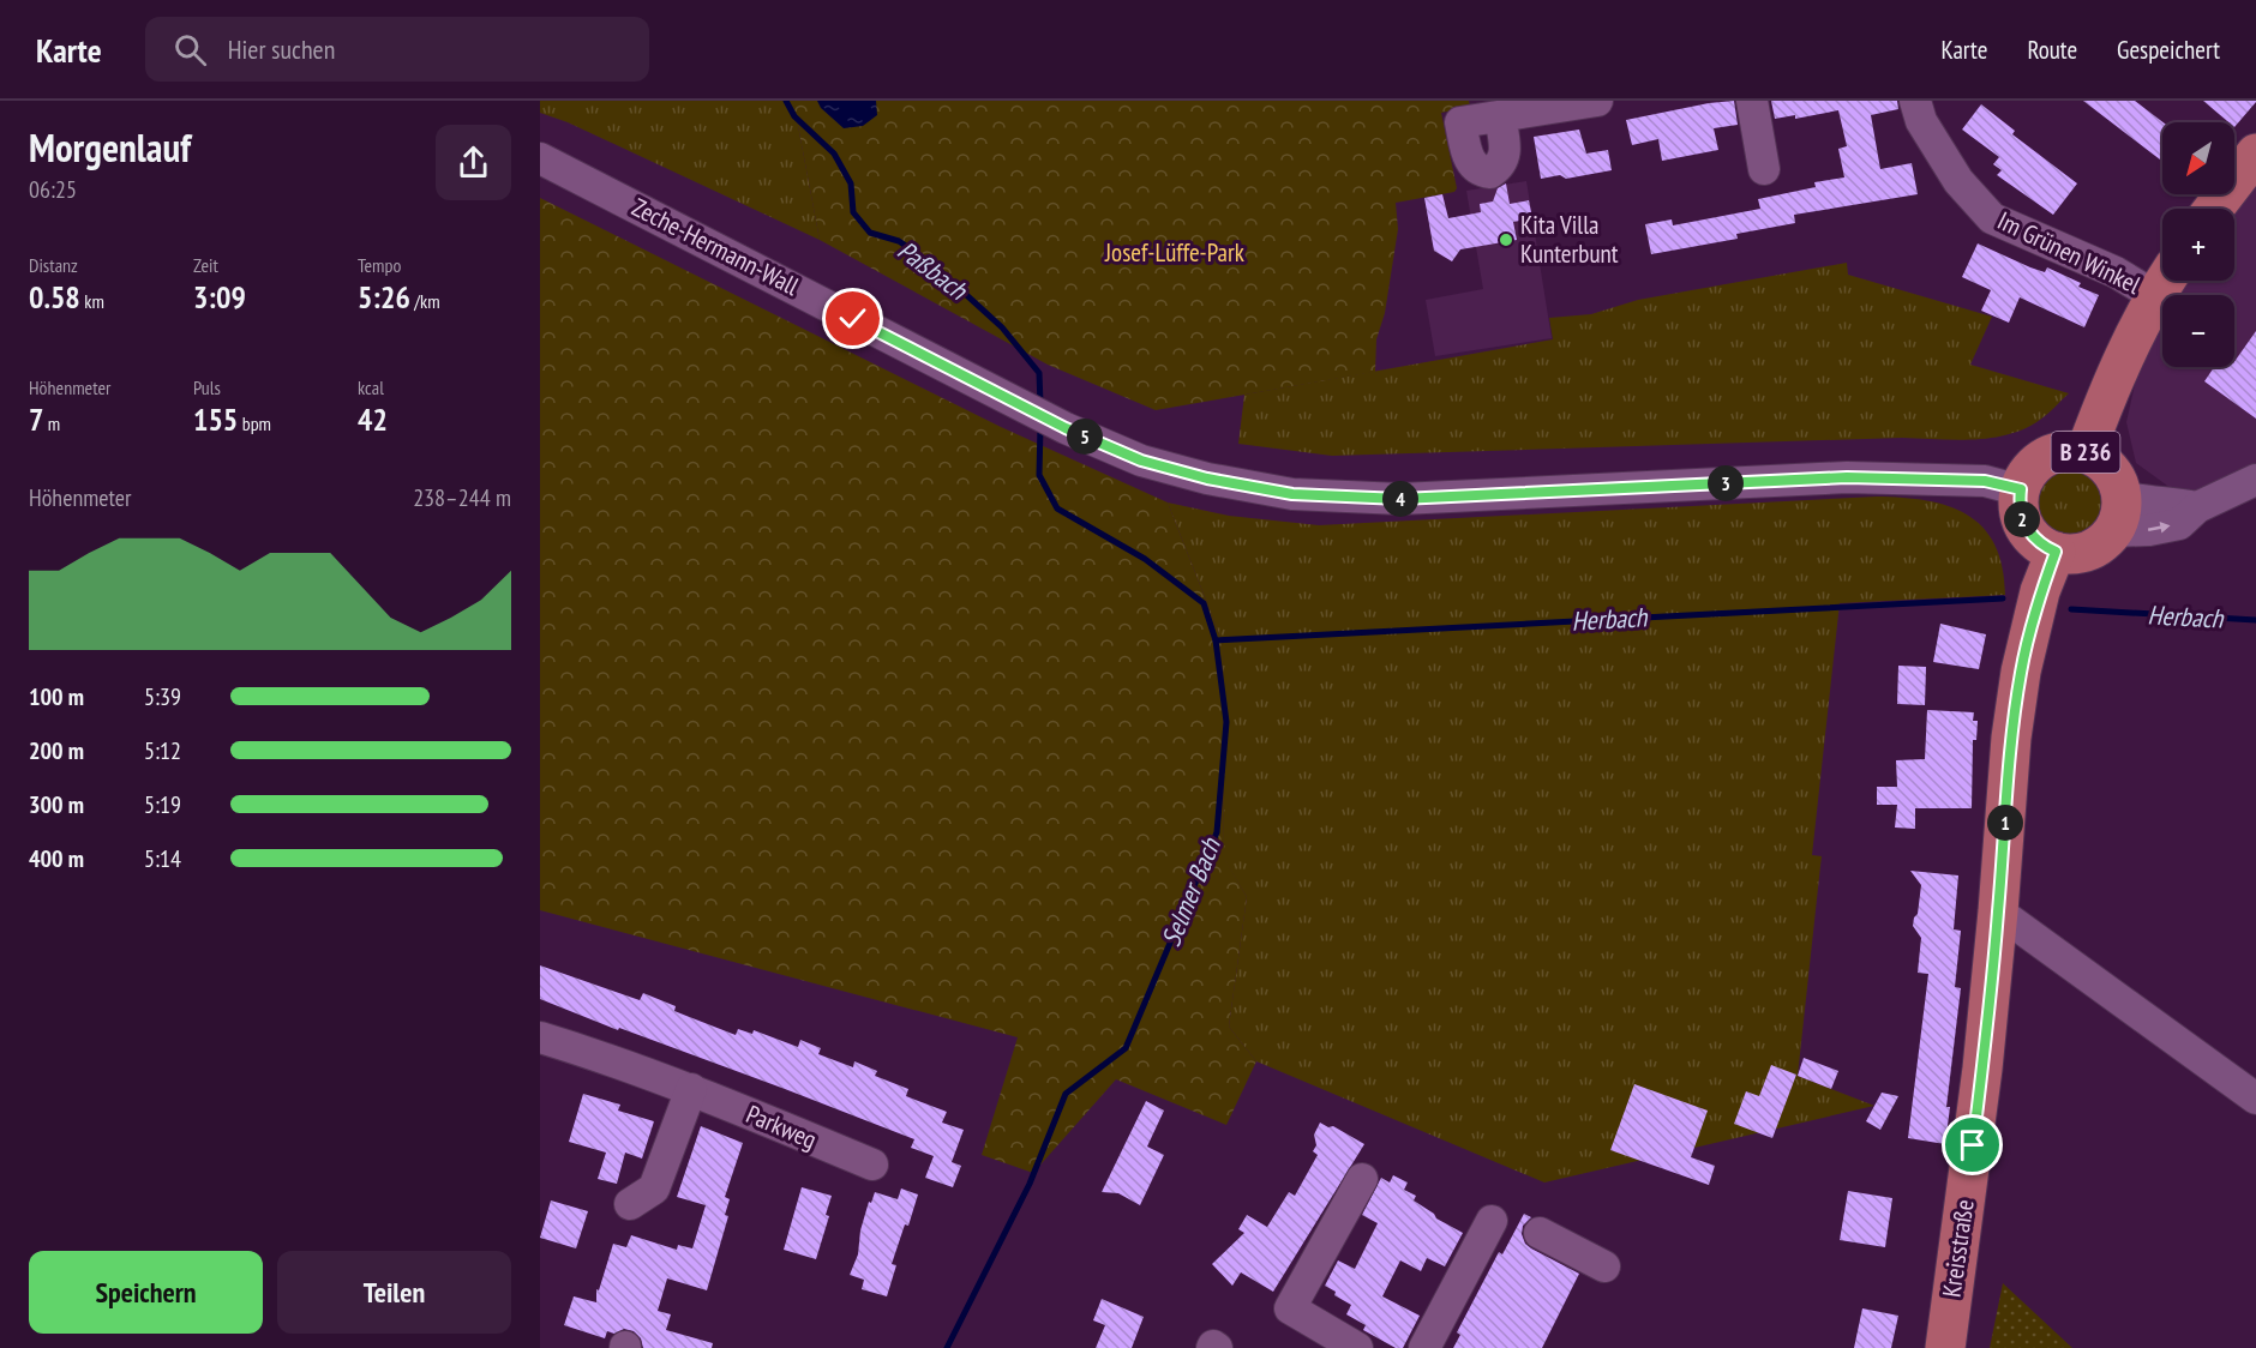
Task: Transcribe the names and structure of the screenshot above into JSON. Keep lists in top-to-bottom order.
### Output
{
  "streets": {
    "main road": ["B 236", "Kreisstraße"],
    "street": ["Zeche-Hermann-Wall", "Im Grünen Winkel", "Parkweg"]
  },
  "crossings": [
    ["Zeche-Hermann-Wall", "B 236"],
    ["Zeche-Hermann-Wall", "Kreisstraße"],
    ["B 236", "Kreisstraße"]
  ],
  "water": ["Paßbach", "Herbach", "Selmer Bach"],
  "parks": ["Josef-Lüffe-Park"],
  "places": ["Kita Villa Kunterbunt"],
  "north": "bottom left",
  "page": {
    "header": "Karte",
    "search": "Hier suchen",
    "nav": ["Karte", "Route", "Gespeichert"],
    "heading": ["Morgenlauf", "06:25"],
    "map_buttons": ["+", "−"],
    "stats": [
      ["Distanz", "0.58 km"],
      ["Zeit", "3:09"],
      ["Tempo", "5:26 /km"],
      ["Höhenmeter", "7 m"],
      ["Puls", "155 bpm"],
      ["kcal", "42"]
    ],
    "pins": [
      "5",
      "3",
      "4",
      "2",
      "1"
    ],
    "chart": ["Höhenmeter", "238–244 m"],
    "list": [
      {
        "name": "100 m",
        "note": "5:39"
      },
      {
        "name": "200 m",
        "note": "5:12"
      },
      {
        "name": "300 m",
        "note": "5:19"
      },
      {
        "name": "400 m",
        "note": "5:14"
      }
    ],
    "buttons": ["Speichern", "Teilen"]
  }
}
